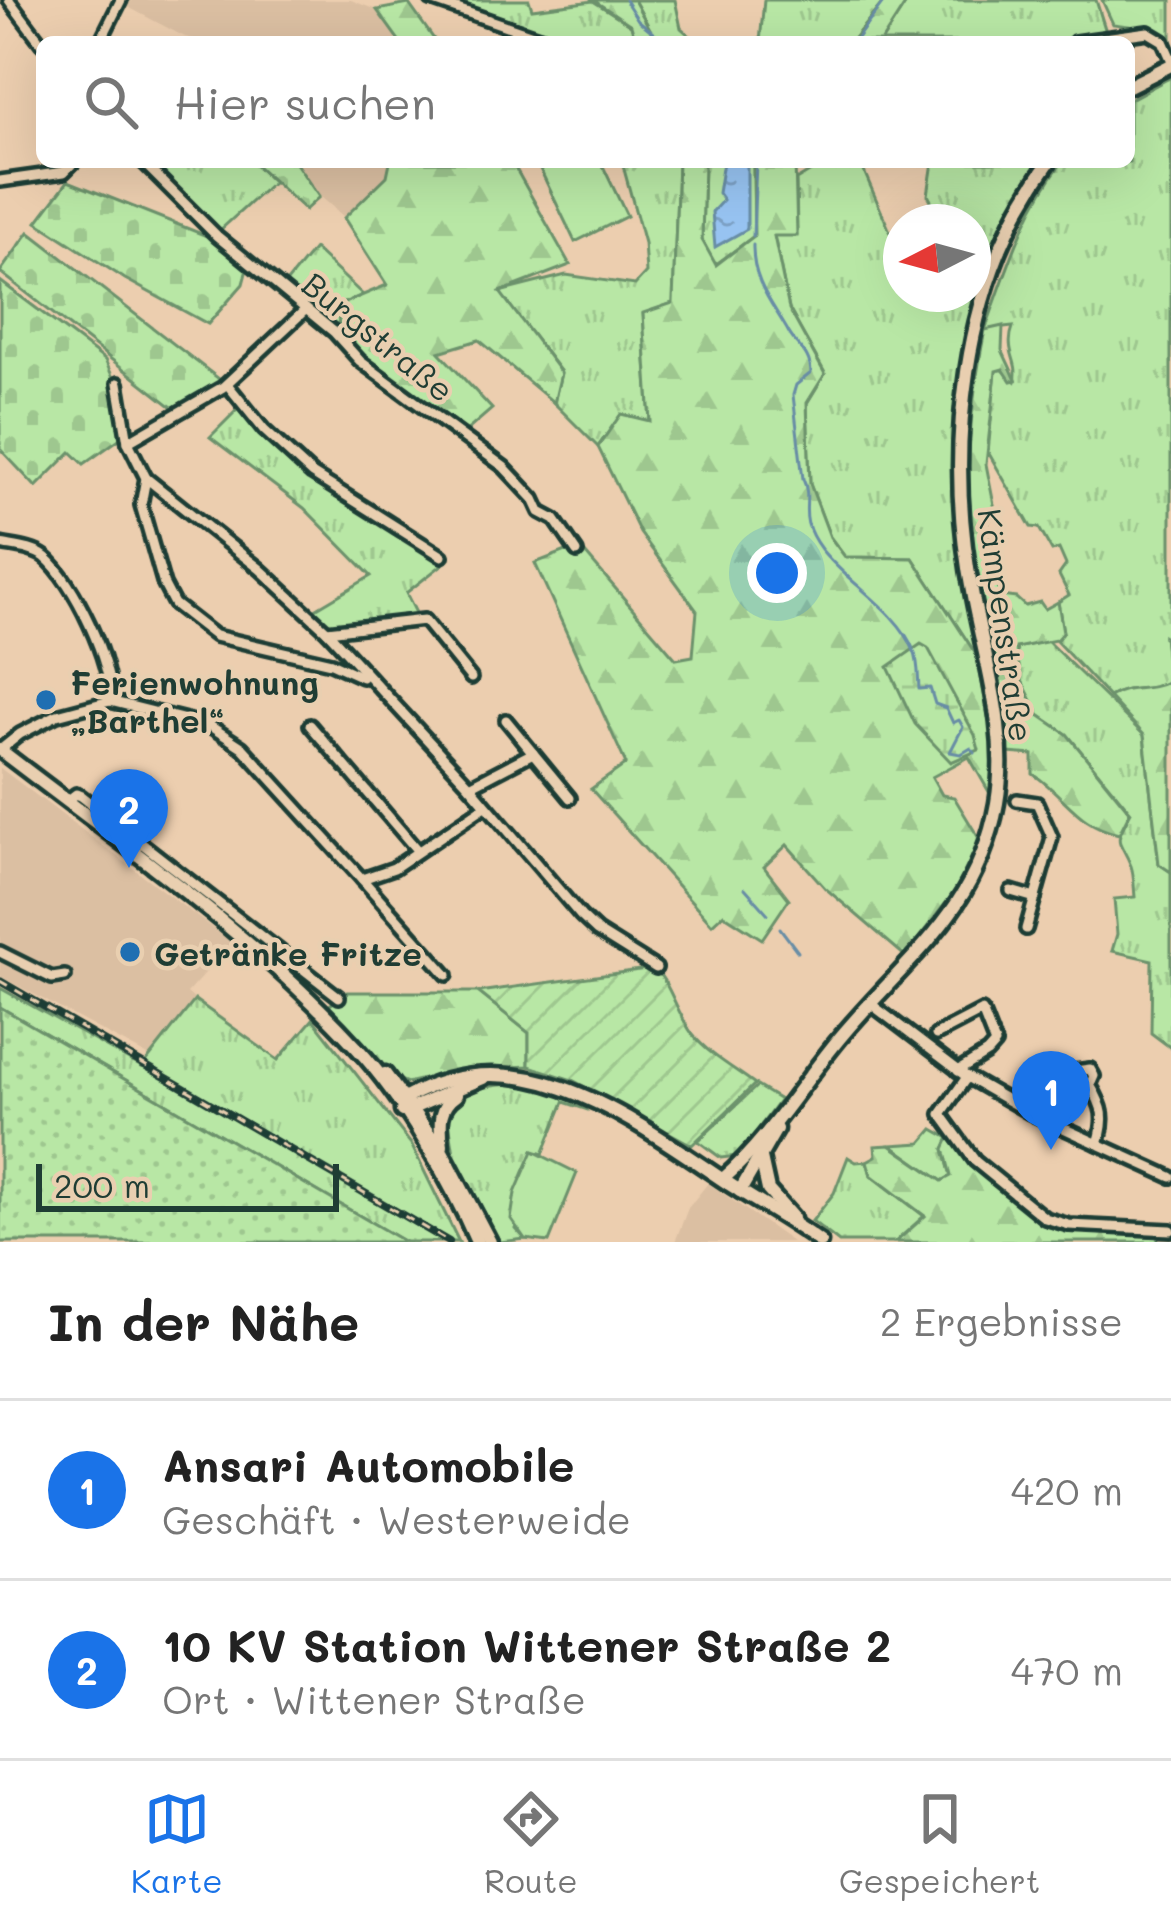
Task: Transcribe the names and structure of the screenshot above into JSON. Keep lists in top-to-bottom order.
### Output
{
  "streets": {
    "main road": ["Kämpenstraße"],
    "street": ["Burgstraße"]
  },
  "places": ["Ferienwohnung „Barthel“", "Getränke Fritze"],
  "scale_bar": "200 m",
  "north": "left",
  "page": {
    "search": "Hier suchen",
    "pins": ["2", "1"],
    "scale": "200 m",
    "heading": ["In der Nähe", "2 Ergebnisse"],
    "list": [
      {
        "mark": "1",
        "name": "Ansari Automobile",
        "note": "Geschäft · Westerweide",
        "value": "420 m"
      },
      {
        "mark": "2",
        "name": "10 KV Station Wittener Straße 2",
        "note": "Ort · Wittener Straße",
        "value": "470 m"
      }
    ],
    "nav": ["Karte", "Route", "Gespeichert"]
  }
}
